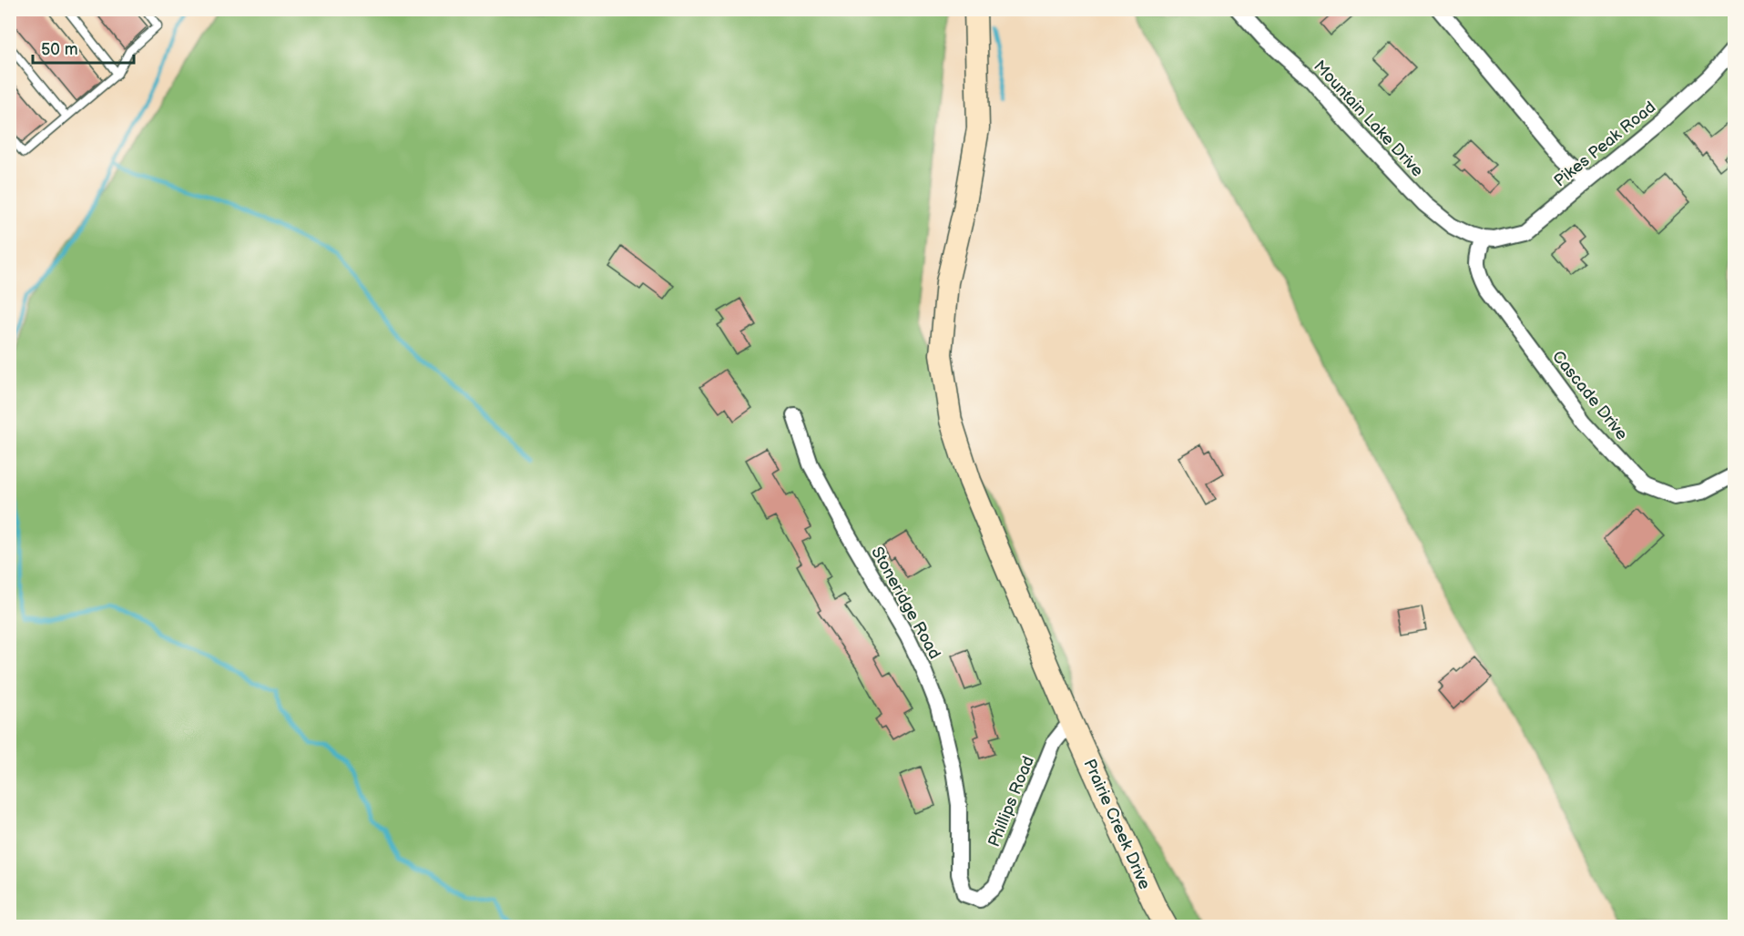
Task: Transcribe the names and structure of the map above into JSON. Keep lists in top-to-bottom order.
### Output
{
  "streets": {
    "main road": ["Prairie Creek Drive"],
    "street": [
      "Mountain Lake Drive",
      "Pikes Peak Road",
      "Cascade Drive",
      "Stoneridge Road",
      "Phillips Road"
    ]
  },
  "crossings": [
    ["Mountain Lake Drive", "Pikes Peak Road"],
    ["Mountain Lake Drive", "Cascade Drive"],
    ["Pikes Peak Road", "Cascade Drive"],
    ["Stoneridge Road", "Phillips Road"],
    ["Phillips Road", "Prairie Creek Drive"]
  ],
  "scale_bar": "50 m"
}
